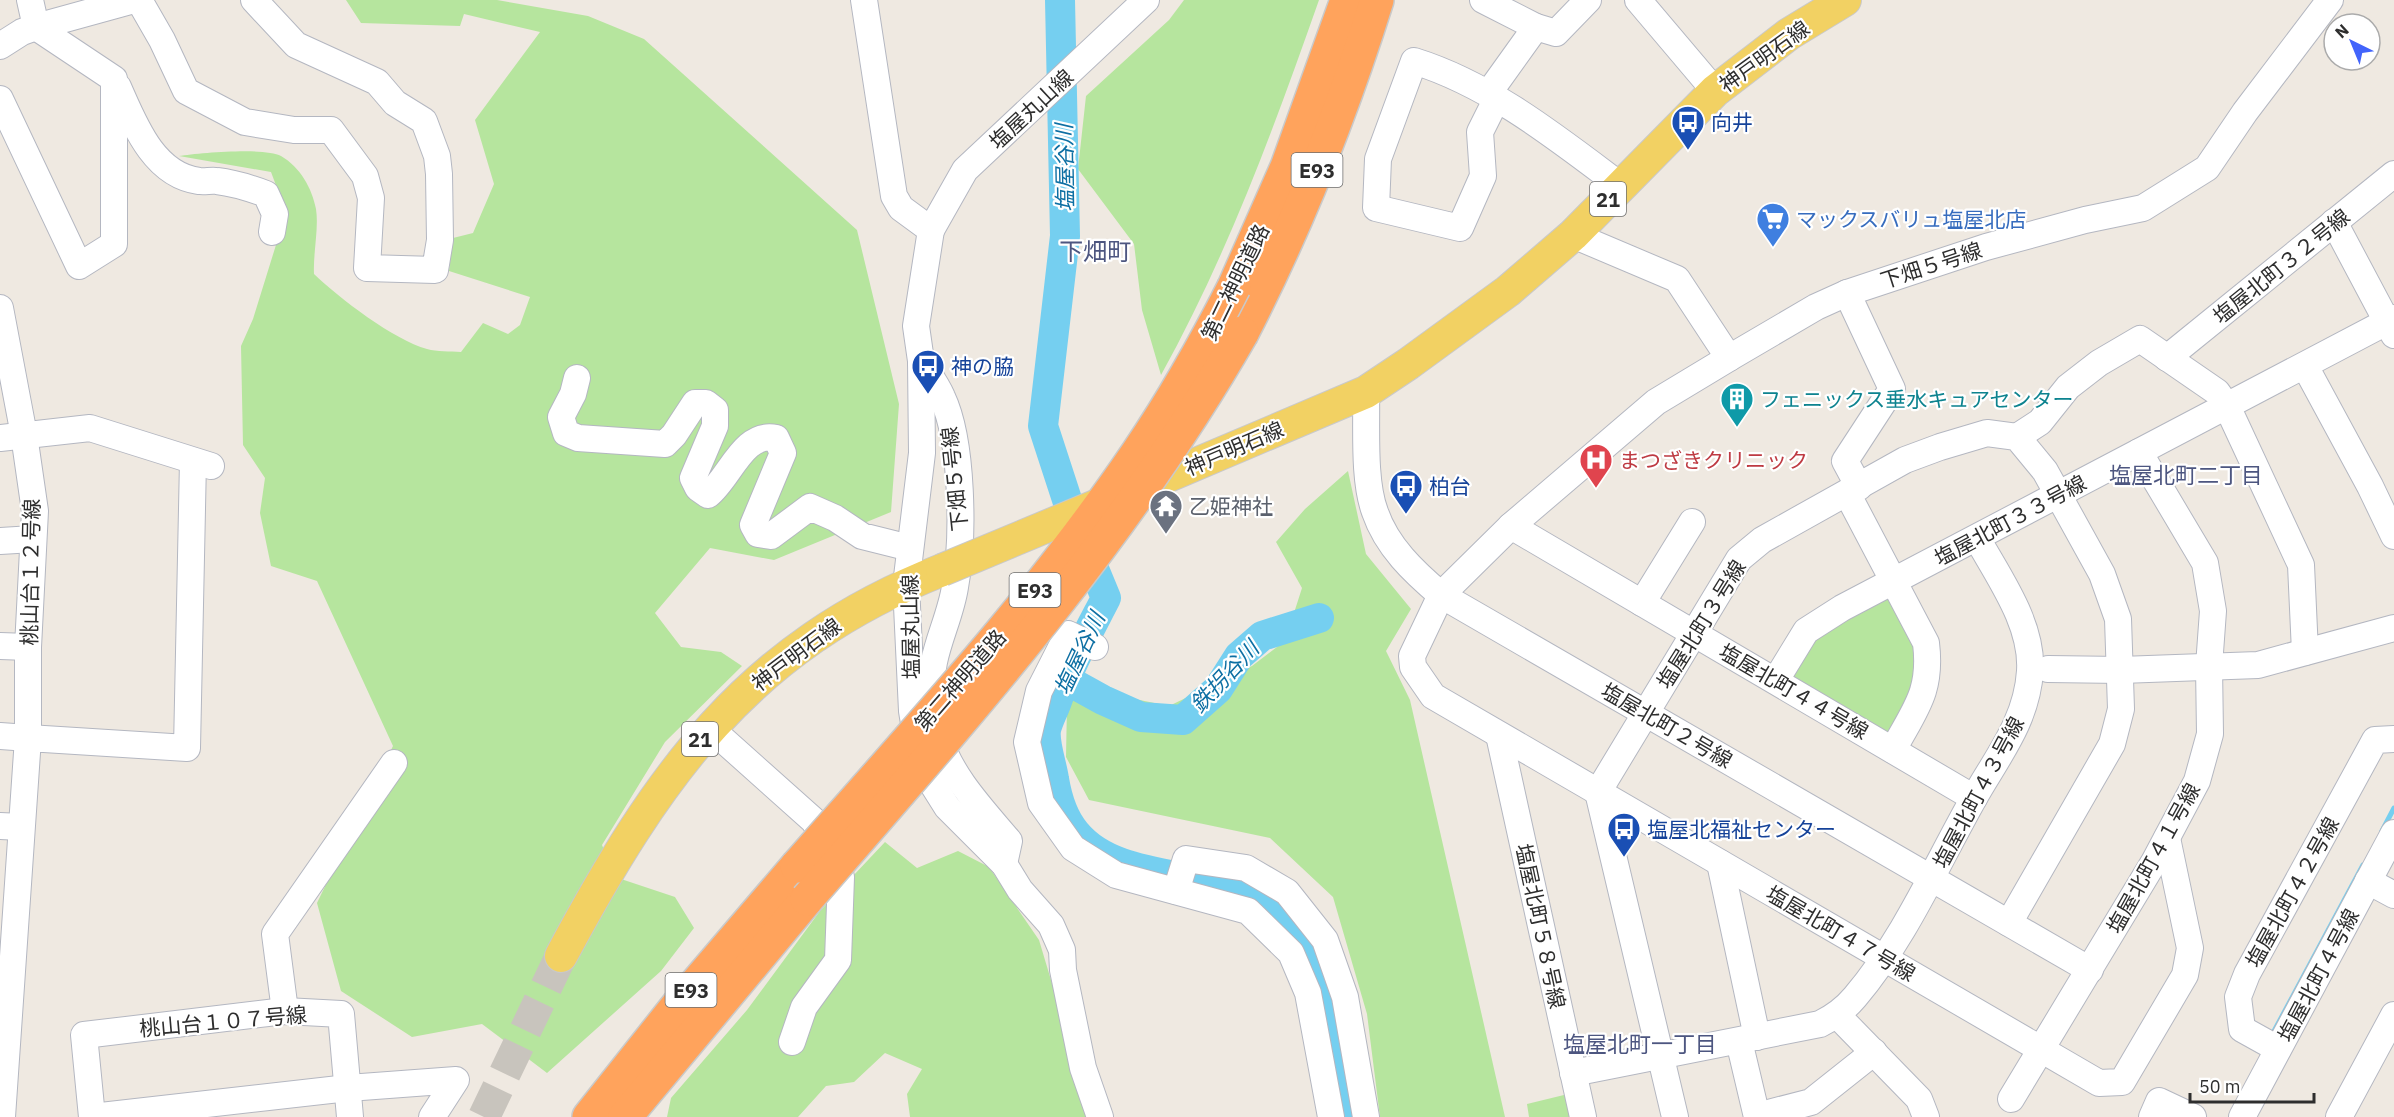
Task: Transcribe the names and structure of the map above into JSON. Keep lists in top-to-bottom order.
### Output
{
  "streets": {
    "highway": ["E93", "第二神明道路"],
    "main road": ["神戸明石線", "21"],
    "street": [
      "塩屋丸山線",
      "下畑５号線",
      "塩屋北町３２号線",
      "塩屋北町３３号線",
      "桃山台１２号線",
      "塩屋北町３号線",
      "塩屋北町４４号線",
      "塩屋北町２号線",
      "塩屋北町４３号線",
      "塩屋北町４１号線",
      "塩屋北町４２号線",
      "塩屋北町５８号線",
      "塩屋北町４７号線",
      "塩屋北町４号線",
      "桃山台１０７号線"
    ]
  },
  "crossings": [
    ["神戸明石線", "塩屋丸山線"],
    ["神戸明石線", "塩屋北町２号線"],
    ["塩屋丸山線", "下畑５号線"],
    ["下畑５号線", "塩屋北町４４号線"],
    ["塩屋北町３３号線", "塩屋北町４４号線"],
    ["塩屋北町３３号線", "塩屋北町４３号線"],
    ["塩屋北町３３号線", "塩屋北町４１号線"],
    ["塩屋北町３号線", "塩屋北町４４号線"],
    ["塩屋北町３号線", "塩屋北町２号線"],
    ["塩屋北町３号線", "塩屋北町４７号線"],
    ["塩屋北町４４号線", "塩屋北町４３号線"],
    ["塩屋北町２号線", "塩屋北町４３号線"],
    ["塩屋北町２号線", "塩屋北町４１号線"],
    ["塩屋北町２号線", "塩屋北町４７号線"],
    ["塩屋北町４１号線", "塩屋北町４７号線"],
    ["塩屋北町４２号線", "塩屋北町４号線"],
    ["塩屋北町５８号線", "塩屋北町４７号線"]
  ],
  "districts": ["下畑町", "塩屋北町二丁目", "塩屋北町一丁目"],
  "water": ["塩屋谷川", "鉄拐谷川"],
  "places": {
    "bus stop": [
      "向井",
      "神の脇",
      "柏台",
      "塩屋北福祉センター"
    ],
    "supermarket": ["マックスバリュ塩屋北店"],
    "building": ["フェニックス垂水キュアセンター"],
    "hospital": ["まつざきクリニック"],
    "temple": ["乙姫神社"]
  },
  "scale_bar": "50 m",
  "north": "top left"
}
